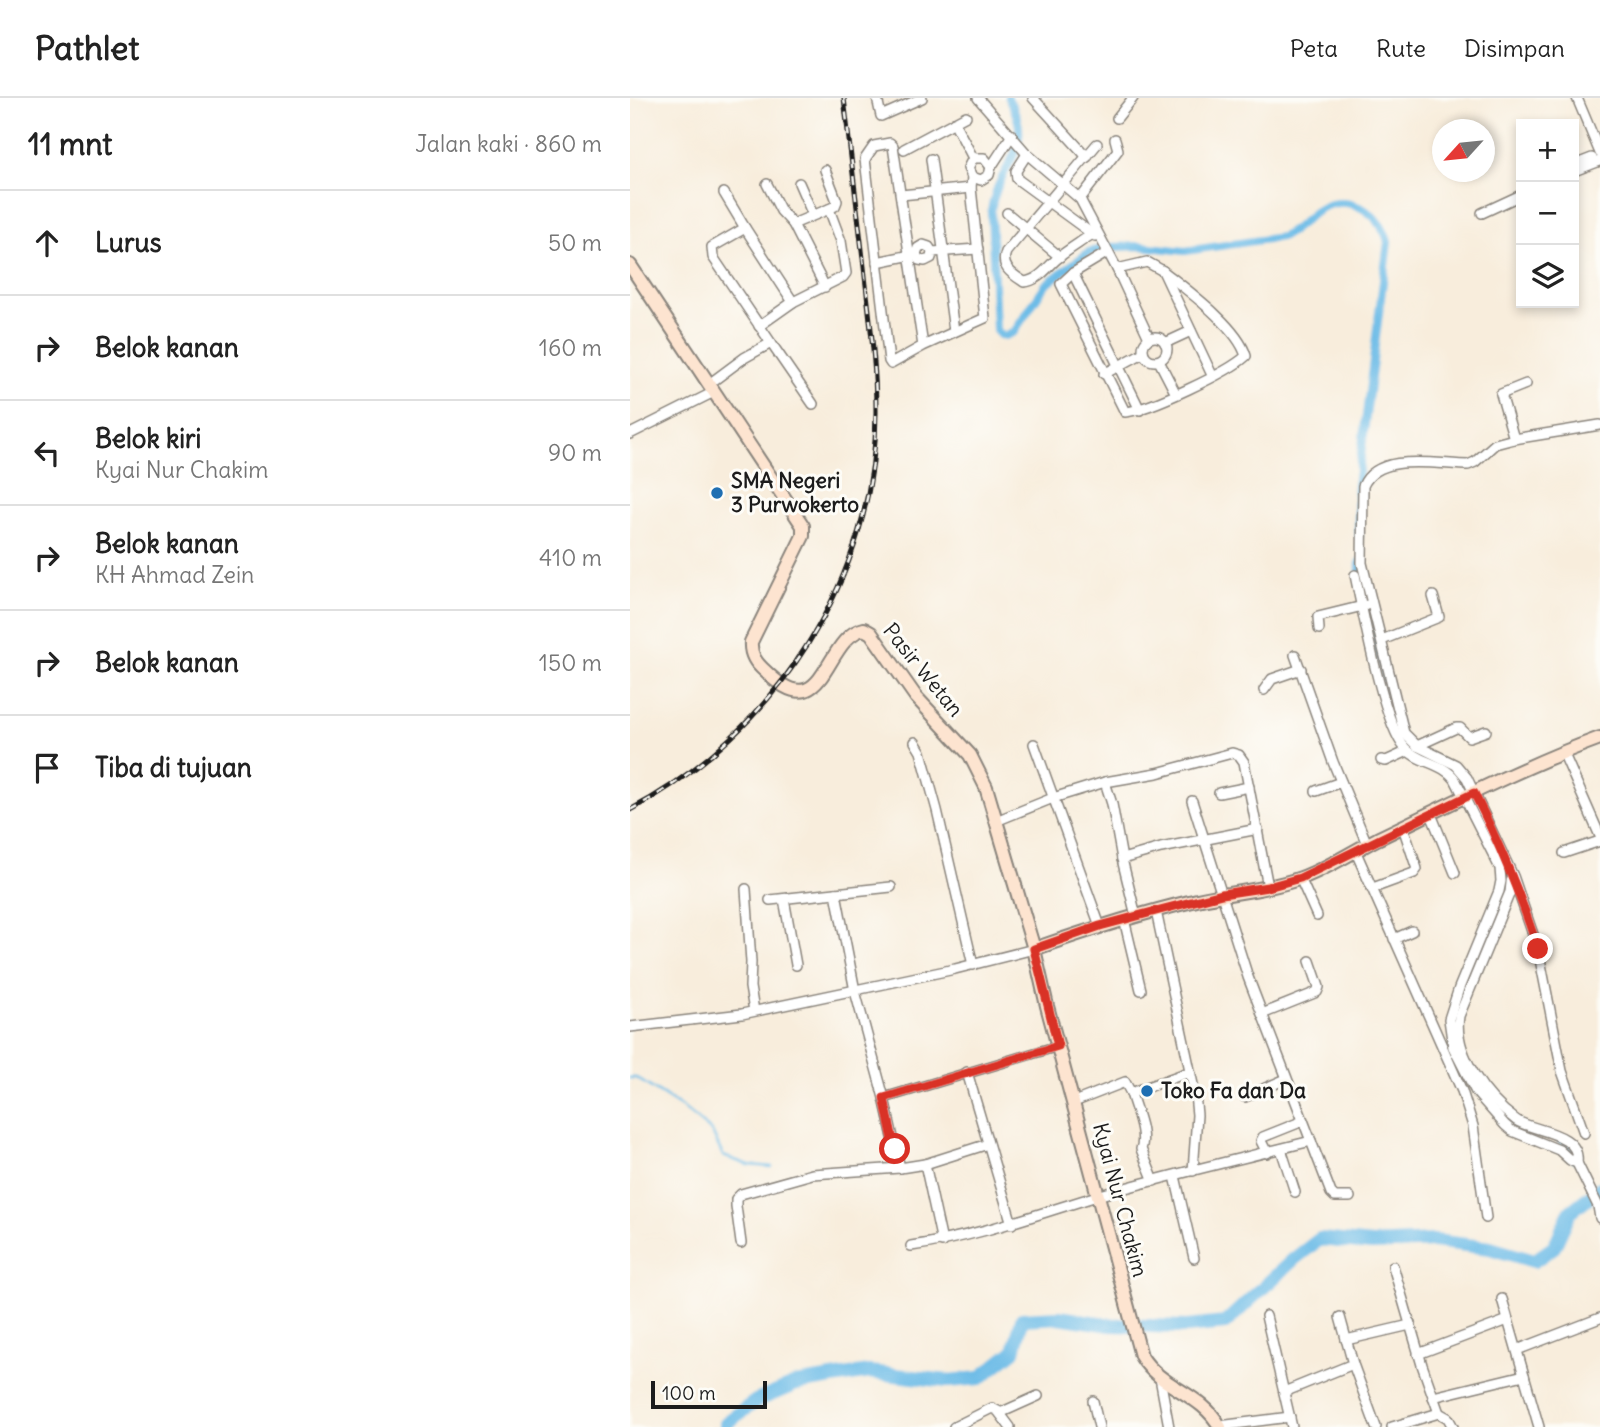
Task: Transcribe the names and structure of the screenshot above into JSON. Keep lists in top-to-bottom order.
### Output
{
  "streets": {
    "street": ["Pasir Wetan", "Kyai Nur Chakim"]
  },
  "crossings": [
    ["Pasir Wetan", "Kyai Nur Chakim"]
  ],
  "places": ["SMA Negeri 3 Purwokerto", "Toko Fa dan Da"],
  "scale_bar": "100 m",
  "north": "bottom left",
  "page": {
    "header": "Pathlet",
    "nav": ["Peta", "Rute", "Disimpan"],
    "heading": ["11 mnt", "Jalan kaki · 860 m"],
    "map_buttons": ["+", "−"],
    "list": [
      ["Lurus", "50 m"],
      ["Belok kanan", "160 m"],
      ["Belok kiri", "Kyai Nur Chakim", "90 m"],
      ["Belok kanan", "KH Ahmad Zein", "410 m"],
      ["Belok kanan", "150 m"],
      "Tiba di tujuan"
    ],
    "scale": "100 m"
  }
}
